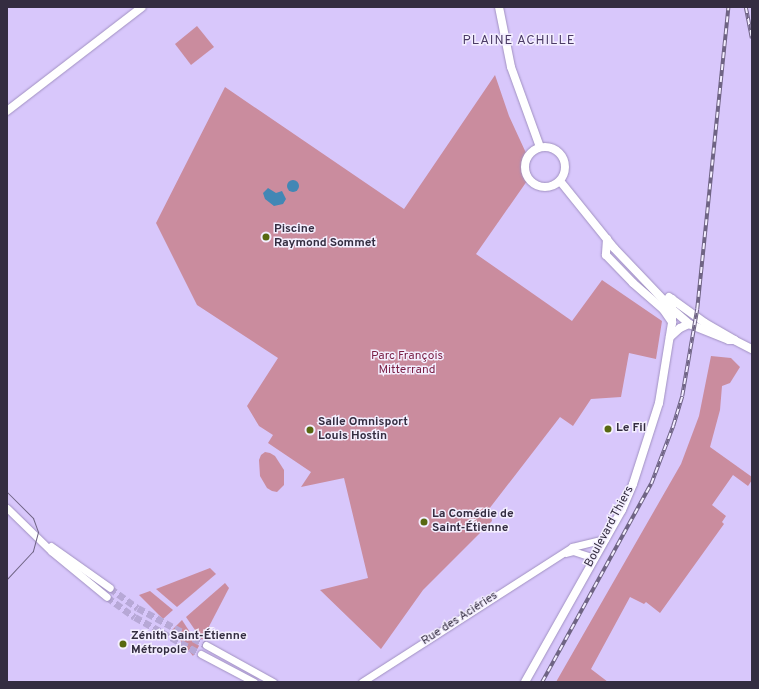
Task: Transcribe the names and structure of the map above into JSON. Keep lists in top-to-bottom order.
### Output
{
  "streets": {
    "main road": ["Boulevard Thiers"],
    "street": ["Rue des Aciéries"]
  },
  "crossings": [
    ["Boulevard Thiers", "Rue des Aciéries"]
  ],
  "districts": ["PLAINE ACHILLE"],
  "parks": ["Parc François Mitterrand"],
  "places": [
    "Piscine Raymond Sommet",
    "Le Fil",
    "Salle Omnisport Louis Hostin",
    "La Comédie de Saint-Étienne",
    "Zénith Saint-Étienne Métropole"
  ]
}
